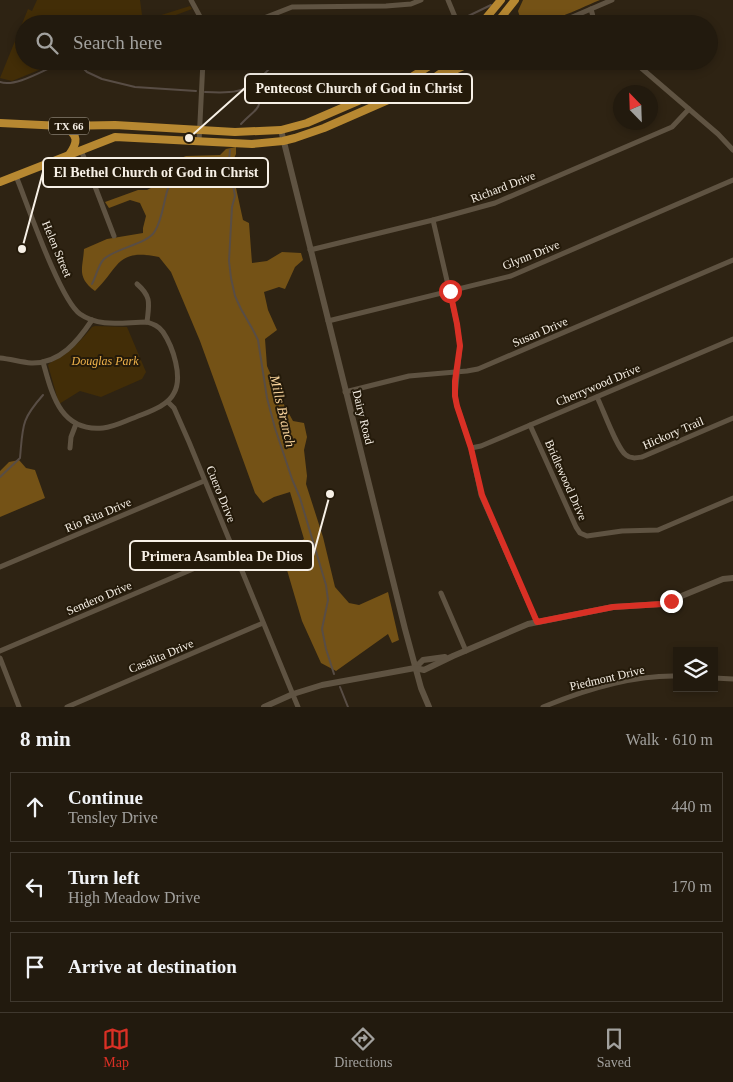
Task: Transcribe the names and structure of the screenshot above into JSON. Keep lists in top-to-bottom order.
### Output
{
  "streets": {
    "main road": ["TX 66"],
    "street": [
      "Richard Drive",
      "Helen Street",
      "Glynn Drive",
      "Susan Drive",
      "Cherrywood Drive",
      "Dairy Road",
      "Hickory Trail",
      "Bridlewood Drive",
      "Cuero Drive",
      "Rio Rita Drive",
      "Sendero Drive",
      "Casalita Drive",
      "Piedmont Drive"
    ]
  },
  "crossings": [
    ["TX 66", "Helen Street"],
    ["TX 66", "Dairy Road"],
    ["Richard Drive", "Dairy Road"],
    ["Helen Street", "Cuero Drive"],
    ["Glynn Drive", "Dairy Road"],
    ["Susan Drive", "Dairy Road"],
    ["Cherrywood Drive", "Hickory Trail"],
    ["Cherrywood Drive", "Bridlewood Drive"],
    ["Cuero Drive", "Rio Rita Drive"],
    ["Cuero Drive", "Sendero Drive"],
    ["Cuero Drive", "Casalita Drive"]
  ],
  "water": ["Mills Branch"],
  "parks": ["Douglas Park"],
  "places": ["Pentecost Church of God in Christ", "El Bethel Church of God in Christ", "Primera Asamblea De Dios"],
  "north": "top left",
  "page": {
    "search": "Search here",
    "heading": ["8 min", "Walk · 610 m"],
    "list": [
      ["Continue", "Tensley Drive", "440 m"],
      ["Turn left", "High Meadow Drive", "170 m"],
      "Arrive at destination"
    ],
    "nav": ["Map", "Directions", "Saved"]
  }
}
